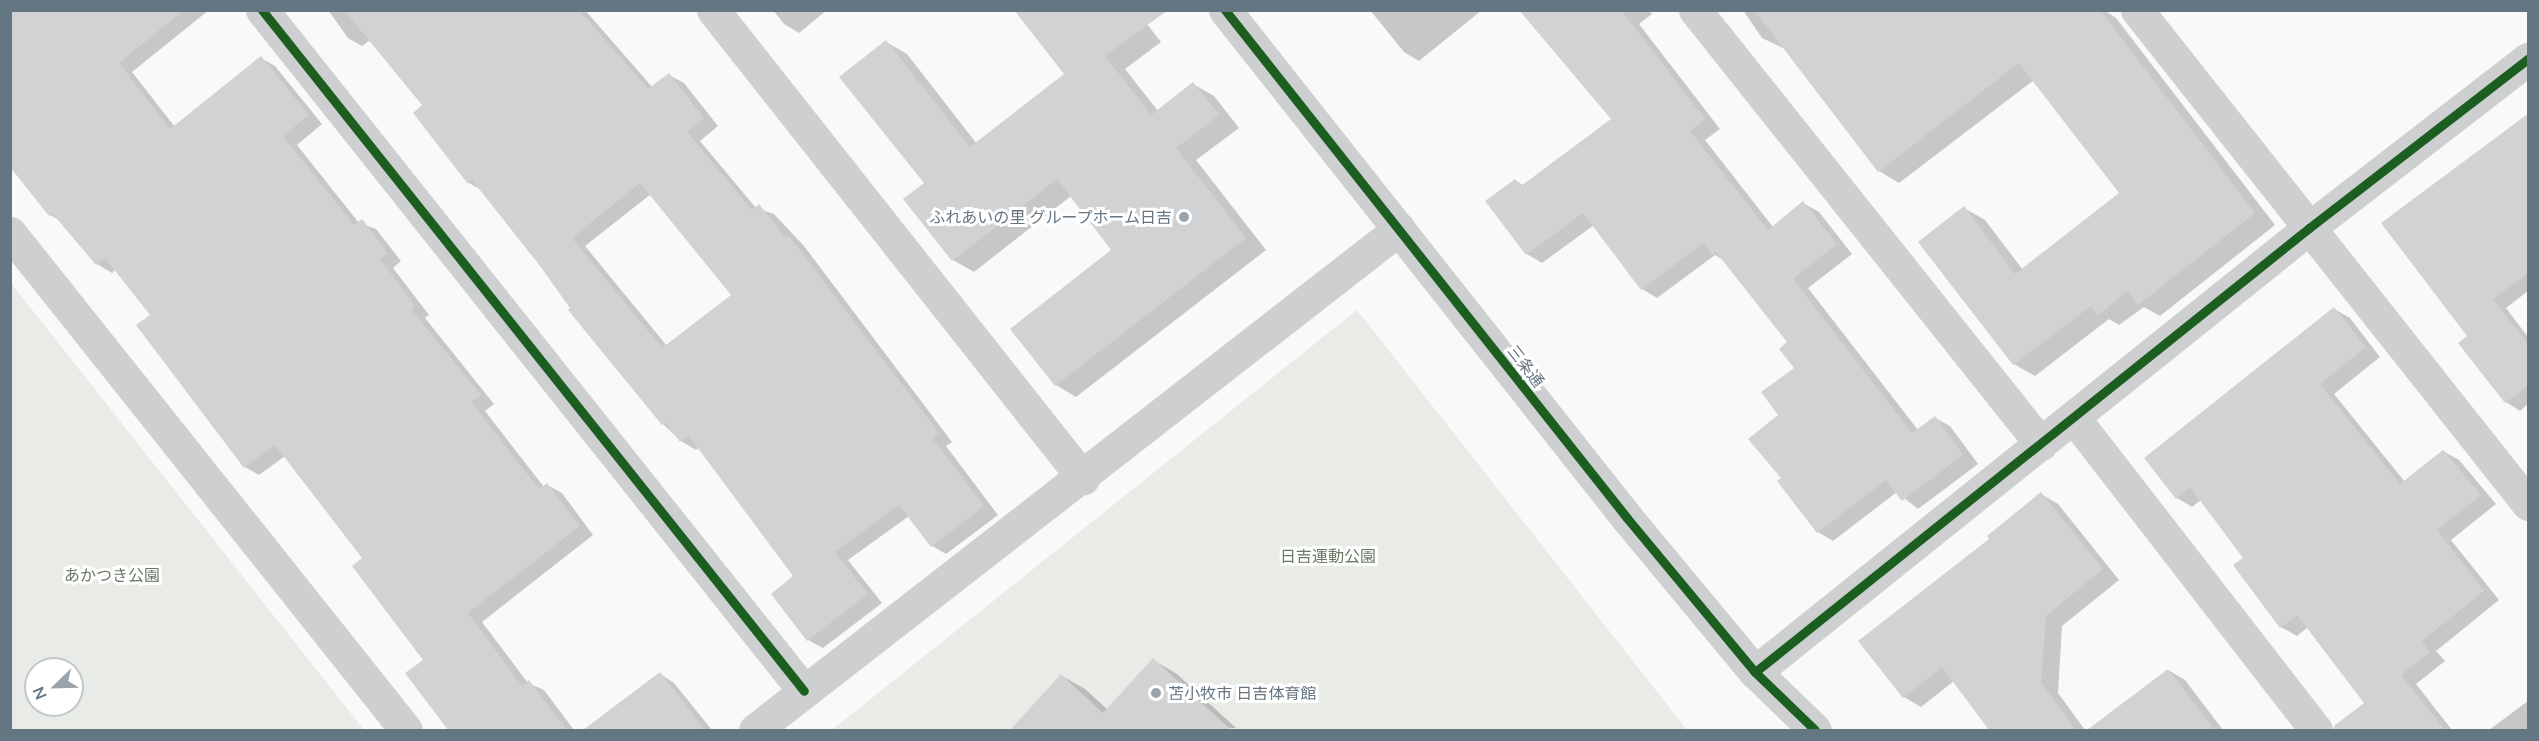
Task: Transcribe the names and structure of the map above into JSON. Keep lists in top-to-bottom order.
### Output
{
  "streets": {
    "street": ["三条通"]
  },
  "parks": ["日吉運動公園", "あかつき公園"],
  "places": ["ふれあいの里 グループホーム日吉", "苫小牧市 日吉体育館"],
  "north": "bottom left"
}
